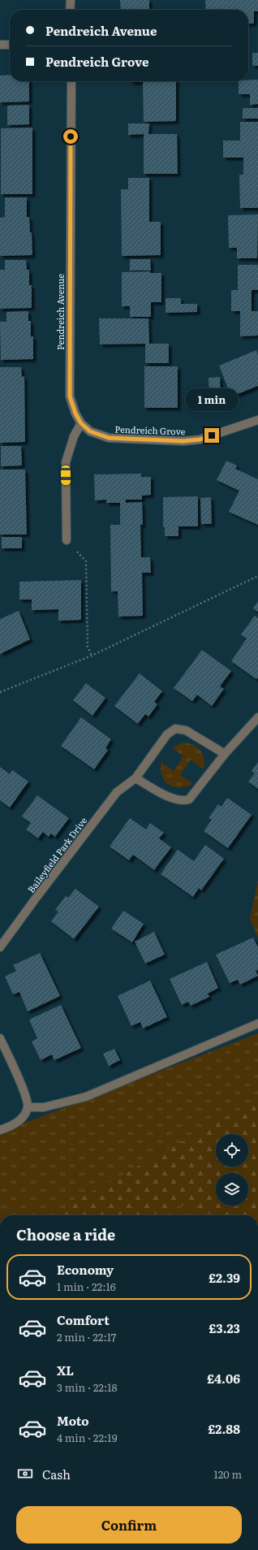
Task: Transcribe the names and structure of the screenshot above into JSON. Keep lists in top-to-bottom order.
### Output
{
  "streets": {
    "street": ["Pendreich Avenue", "Pendreich Grove", "Baileyfield Park Drive"]
  },
  "crossings": [
    ["Pendreich Avenue", "Pendreich Grove"]
  ],
  "page": {
    "banner": ["Pendreich Avenue", "Pendreich Grove"],
    "bubble": "1 min",
    "heading": "Choose a ride",
    "list": [
      {
        "name": "Economy",
        "note": "1 min · 22:16",
        "value": "£2.39"
      },
      {
        "name": "Comfort",
        "note": "2 min · 22:17",
        "value": "£3.23"
      },
      {
        "name": "XL",
        "note": "3 min · 22:18",
        "value": "£4.06"
      },
      {
        "name": "Moto",
        "note": "4 min · 22:19",
        "value": "£2.88"
      }
    ],
    "pay": ["Cash", "120 m"],
    "buttons": "Confirm"
  }
}
